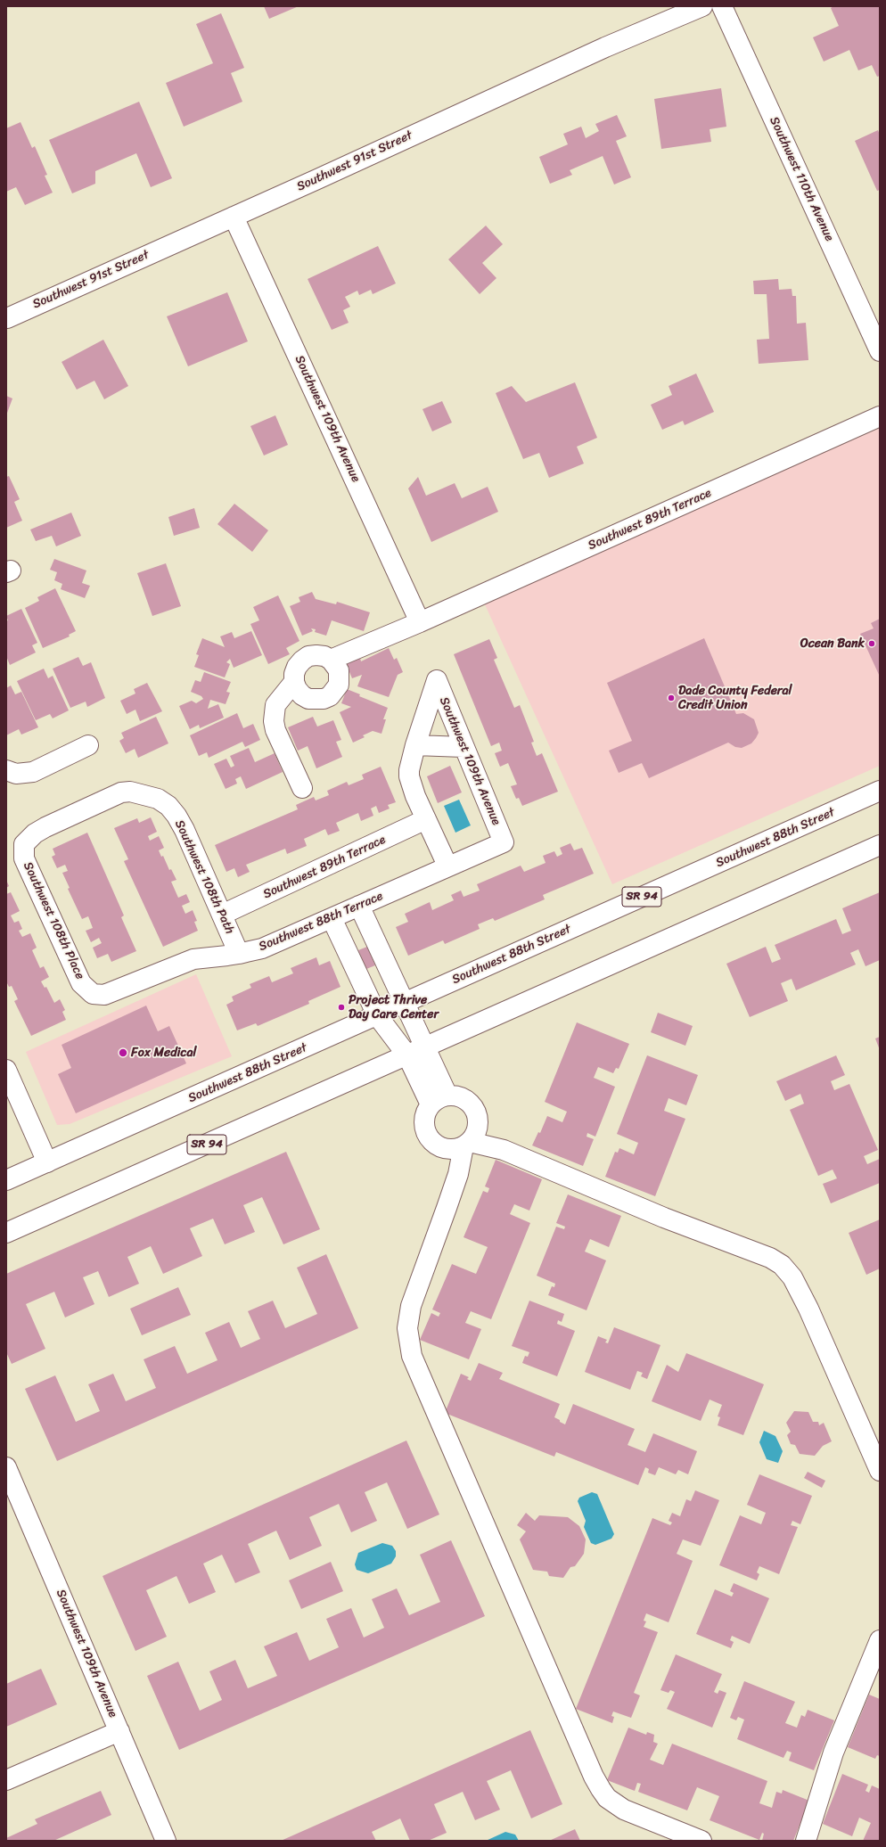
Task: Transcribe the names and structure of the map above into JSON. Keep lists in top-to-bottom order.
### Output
{
  "streets": {
    "street": [
      "Southwest 91st Street",
      "Southwest 110th Avenue",
      "Southwest 109th Avenue",
      "Southwest 89th Terrace",
      "Southwest 88th Street",
      "Southwest 108th Path",
      "SR 94",
      "Southwest 108th Place",
      "Southwest 88th Terrace"
    ]
  },
  "crossings": [
    ["Southwest 91st Street", "Southwest 109th Avenue"],
    ["Southwest 109th Avenue", "Southwest 89th Terrace"],
    ["Southwest 109th Avenue", "Southwest 88th Terrace"],
    ["Southwest 89th Terrace", "Southwest 108th Path"],
    ["Southwest 108th Path", "Southwest 108th Place"],
    ["Southwest 108th Path", "Southwest 88th Terrace"],
    ["Southwest 108th Place", "Southwest 88th Terrace"]
  ],
  "places": [
    "Ocean Bank",
    "Dade County Federal Credit Union",
    "Project Thrive Day Care Center",
    "Fox Medical"
  ]
}
